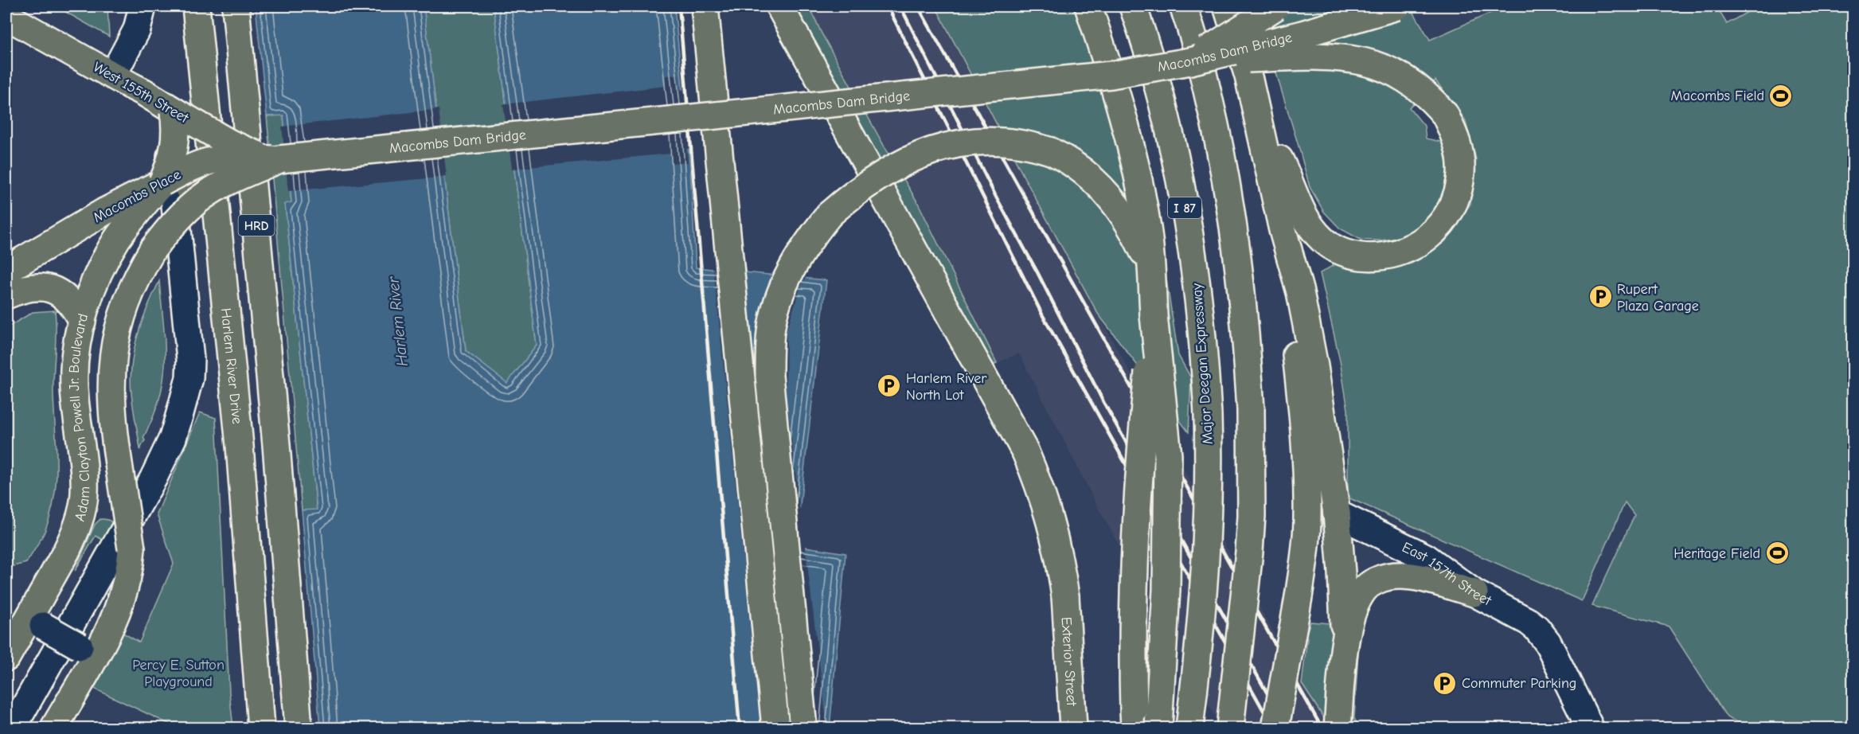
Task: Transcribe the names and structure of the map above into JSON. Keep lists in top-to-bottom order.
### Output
{
  "streets": {
    "main road": [
      "Macombs Dam Bridge",
      "West 155th Street",
      "Macombs Place",
      "I 87",
      "HRD",
      "Major Deegan Expressway",
      "Harlem River Drive",
      "Adam Clayton Powell Jr. Boulevard",
      "Exterior Street"
    ],
    "street": ["East 157th Street"]
  },
  "crossings": [
    ["Macombs Dam Bridge", "West 155th Street"],
    ["Macombs Dam Bridge", "Macombs Place"],
    ["Macombs Dam Bridge", "Adam Clayton Powell Jr. Boulevard"],
    ["West 155th Street", "Macombs Place"],
    ["West 155th Street", "Adam Clayton Powell Jr. Boulevard"],
    ["Macombs Place", "Adam Clayton Powell Jr. Boulevard"]
  ],
  "water": ["Harlem River"],
  "parks": ["Percy E. Sutton Playground"],
  "places": {
    "sports": ["Macombs Field", "Heritage Field"],
    "parking": ["Rupert Plaza Garage", "Harlem River North Lot", "Commuter Parking"]
  }
}
